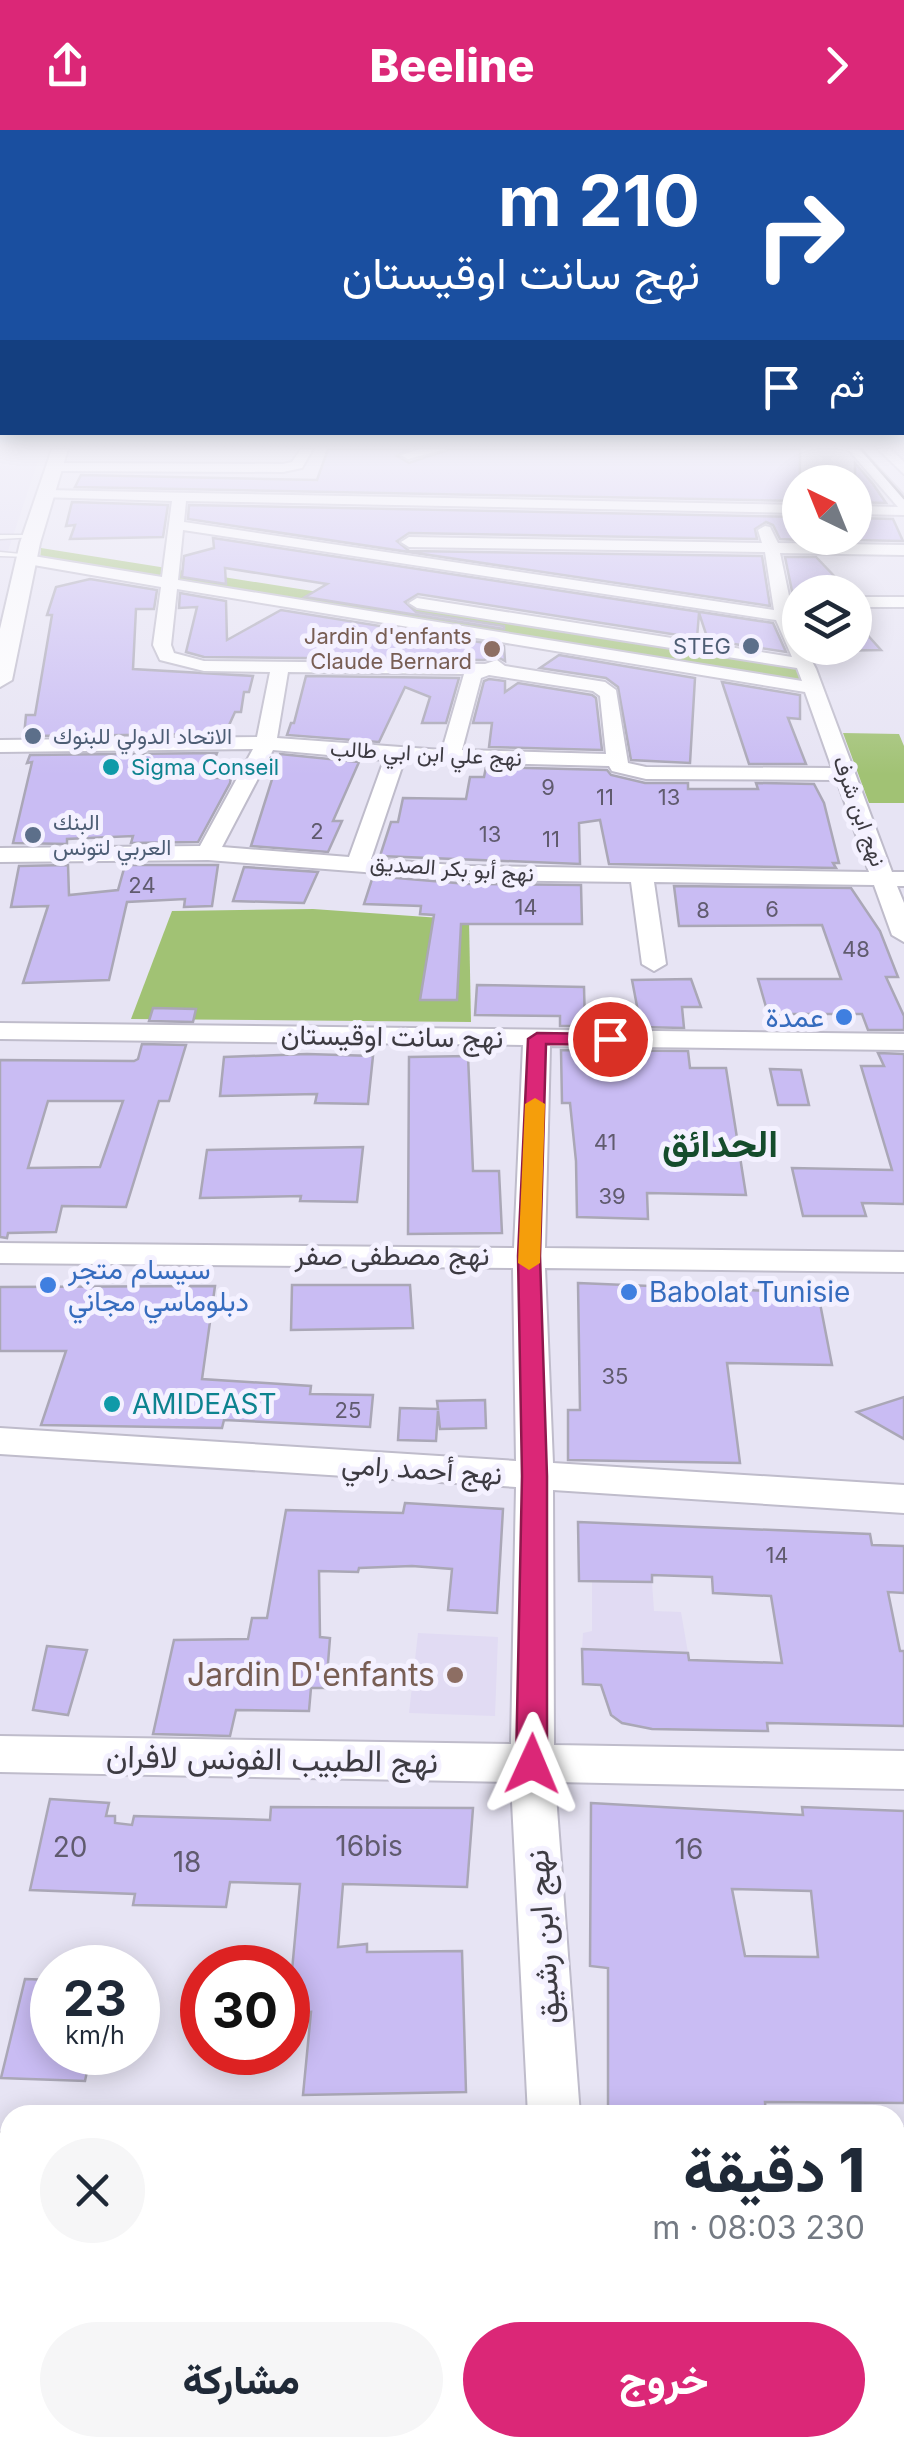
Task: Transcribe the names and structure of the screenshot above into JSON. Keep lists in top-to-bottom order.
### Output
{
  "streets": {
    "street": [
      "نهج علي ابن ابي طالب",
      "نهج ابن شرف",
      "نهج أبو بكر الصديق",
      "نهج سانت اوقيستان",
      "نهج مصطفى صفر",
      "نهج أحمد رامي",
      "نهج الطبيب الفونس لافران",
      "نهج ابن رشيق"
    ]
  },
  "crossings": [
    ["نهج علي ابن ابي طالب", "نهج ابن شرف"],
    ["نهج ابن شرف", "نهج أبو بكر الصديق"],
    ["نهج سانت اوقيستان", "نهج ابن رشيق"],
    ["نهج مصطفى صفر", "نهج ابن رشيق"],
    ["نهج أحمد رامي", "نهج ابن رشيق"],
    ["نهج الطبيب الفونس لافران", "نهج ابن رشيق"]
  ],
  "districts": ["الحدائق"],
  "places": [
    "STEG",
    "Jardin d'enfants Claude Bernard",
    "الاتحاد الدولي للبنوك",
    "Sigma Conseil",
    "البنك العربي لتونس",
    "عمدة",
    "سيسام متجر دبلوماسي مجاني",
    "Babolat Tunisie",
    "AMIDEAST",
    "Jardin D'enfants"
  ],
  "house_numbers": [
    "9",
    "11",
    "13",
    "2",
    "13",
    "11",
    "24",
    "14",
    "6",
    "8",
    "48",
    "41",
    "39",
    "35",
    "25",
    "14",
    "16bis",
    "20",
    "16",
    "18"
  ],
  "north": "top left",
  "page": {
    "header": "Beeline",
    "turn": ["210 m", "نهج سانت اوقيستان"],
    "then": "ثم",
    "speed": "23 km/h",
    "limit": "30",
    "heading": ["1 دقيقة", "230 m · 08:03"],
    "buttons": ["خروج", "مشاركة"]
  }
}
